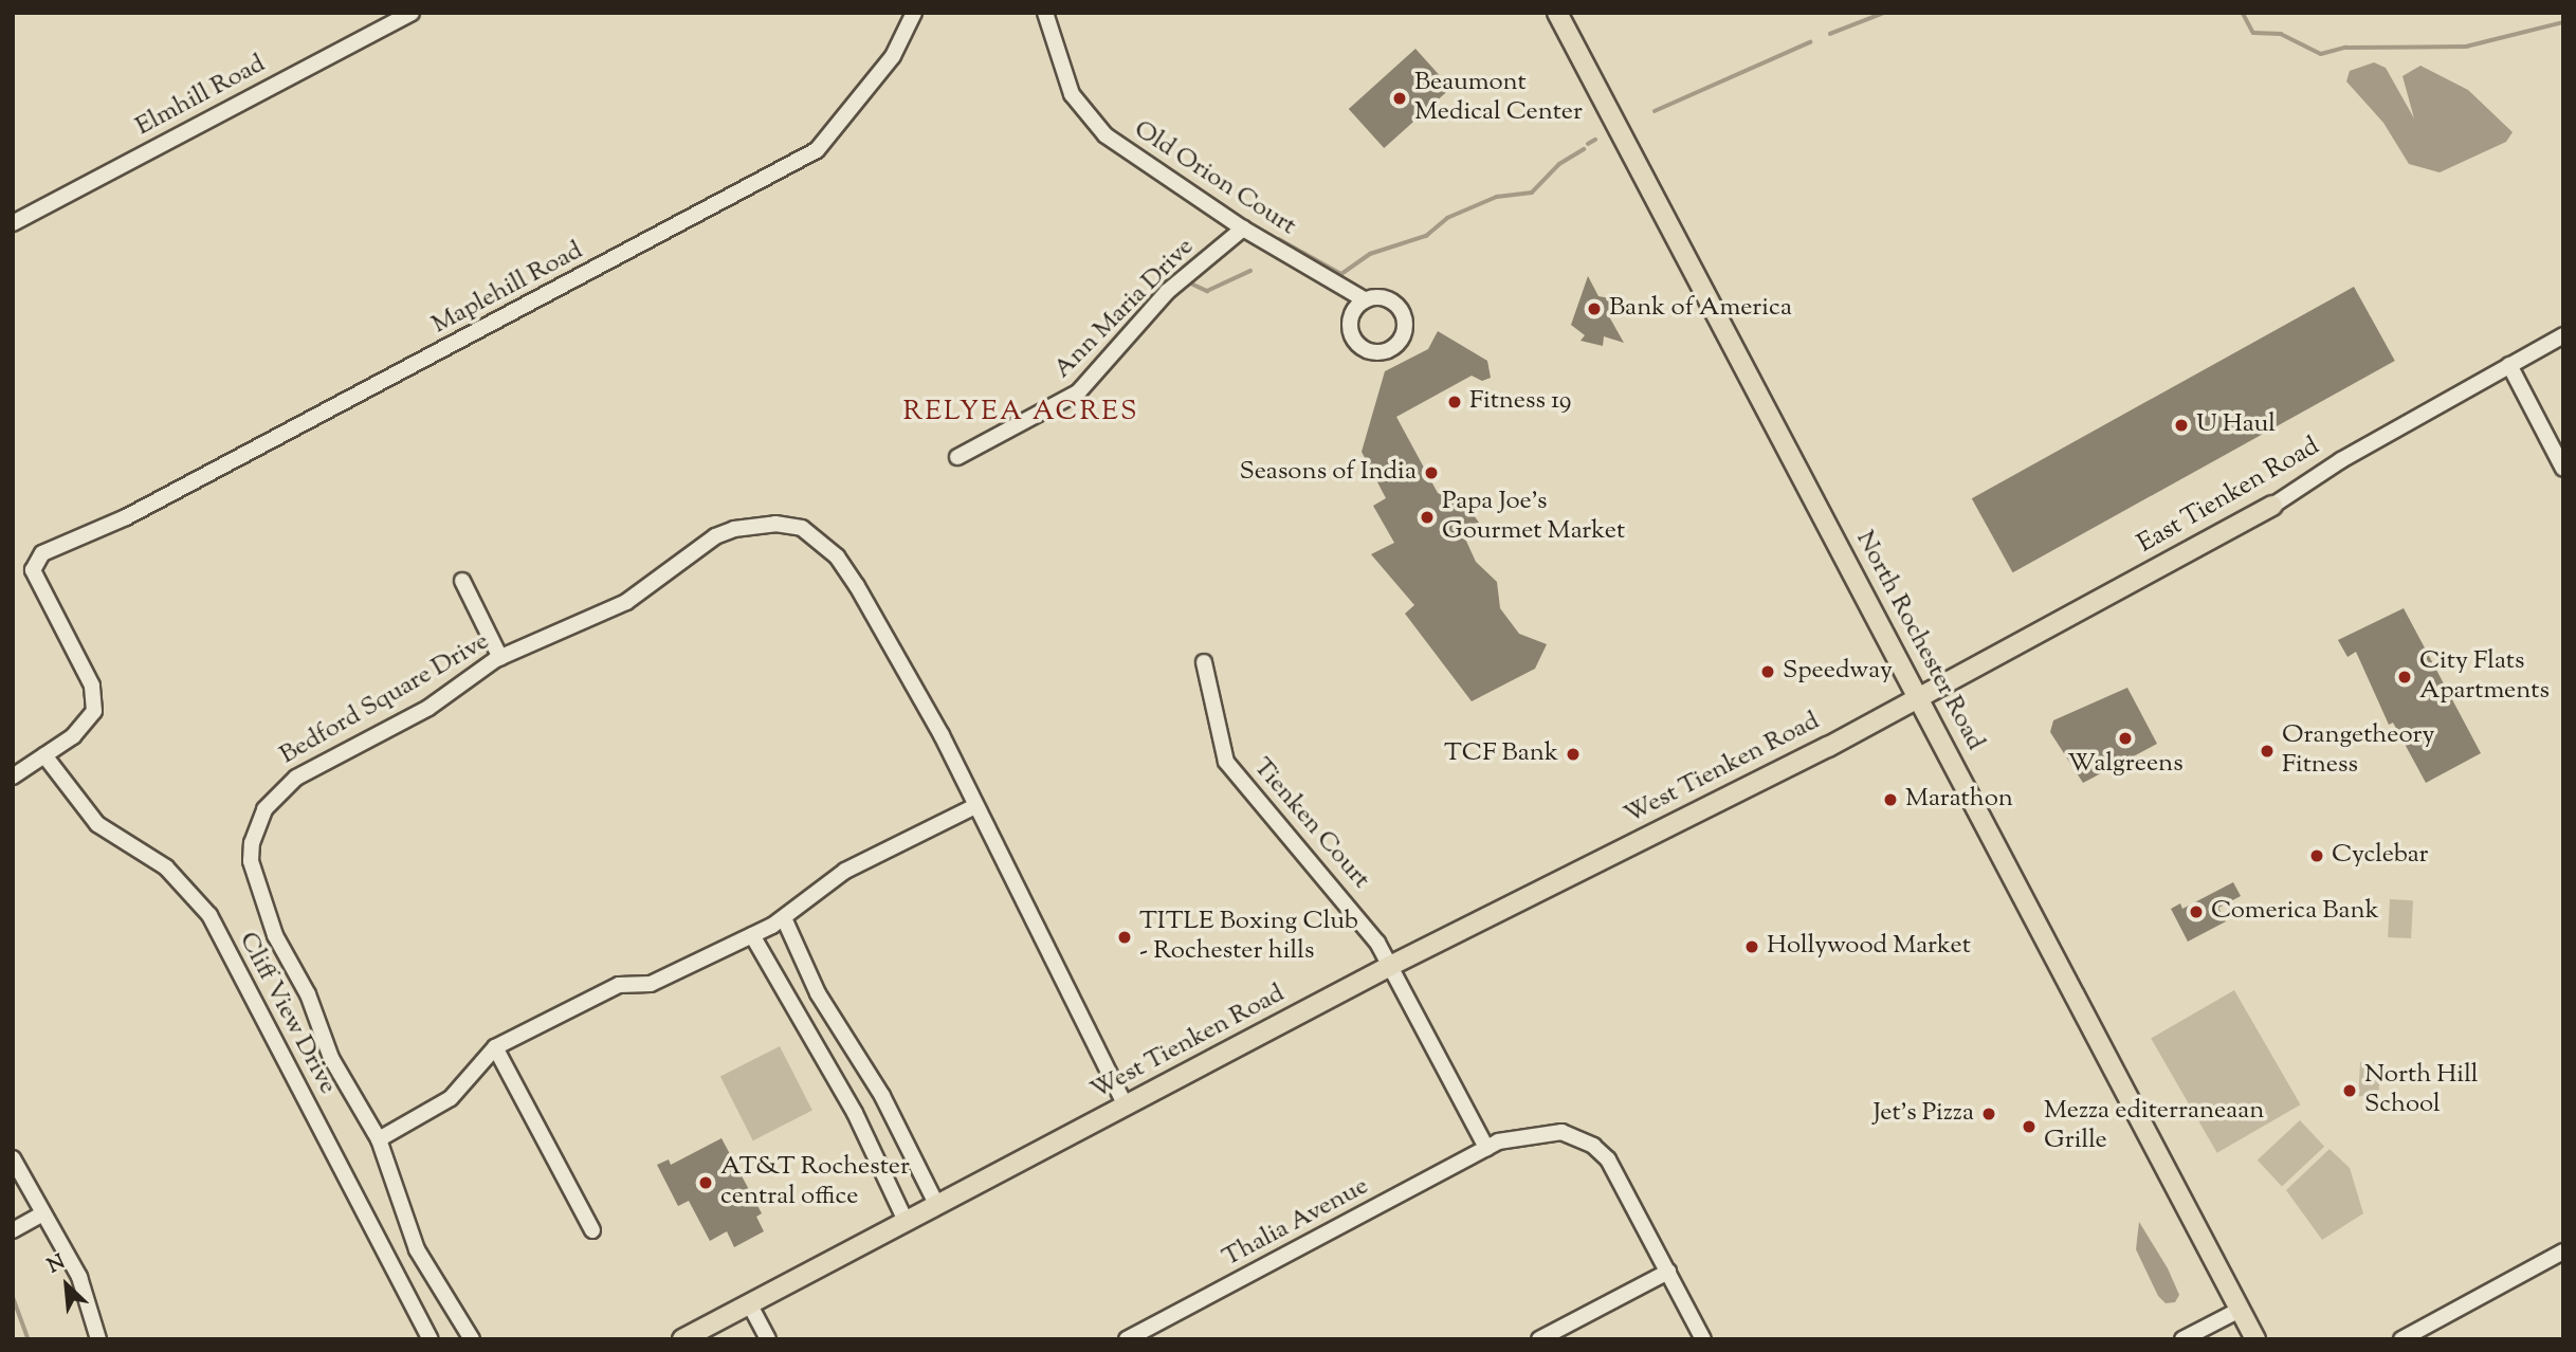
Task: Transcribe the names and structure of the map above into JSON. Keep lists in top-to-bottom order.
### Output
{
  "streets": {
    "main road": ["East Tienken Road", "North Rochester Road", "West Tienken Road"],
    "street": [
      "Elmhill Road",
      "Old Orion Court",
      "Maplehill Road",
      "Ann Maria Drive",
      "Bedford Square Drive",
      "Tienken Court",
      "Cliff View Drive",
      "Thalia Avenue"
    ]
  },
  "crossings": [
    ["Old Orion Court", "Ann Maria Drive"],
    ["Maplehill Road", "Cliff View Drive"],
    ["East Tienken Road", "North Rochester Road"],
    ["East Tienken Road", "West Tienken Road"],
    ["North Rochester Road", "West Tienken Road"],
    ["Bedford Square Drive", "West Tienken Road"],
    ["West Tienken Road", "Tienken Court"],
    ["Tienken Court", "Thalia Avenue"]
  ],
  "districts": ["RELYEA ACRES"],
  "places": [
    "Beaumont Medical Center",
    "Bank of America",
    "Fitness 19",
    "U Haul",
    "Seasons of India",
    "Papa Joe's Gourmet Market",
    "Speedway",
    "City Flats Apartments",
    "Walgreens",
    "Orangetheory Fitness",
    "TCF Bank",
    "Marathon",
    "Cyclebar",
    "Comerica Bank",
    "TITLE Boxing Club - Rochester hills",
    "Hollywood Market",
    "North Hill School",
    "Jet's Pizza",
    "Mezza editerraneaan Grille",
    "AT&T Rochester central office"
  ],
  "north": "top left"
}
